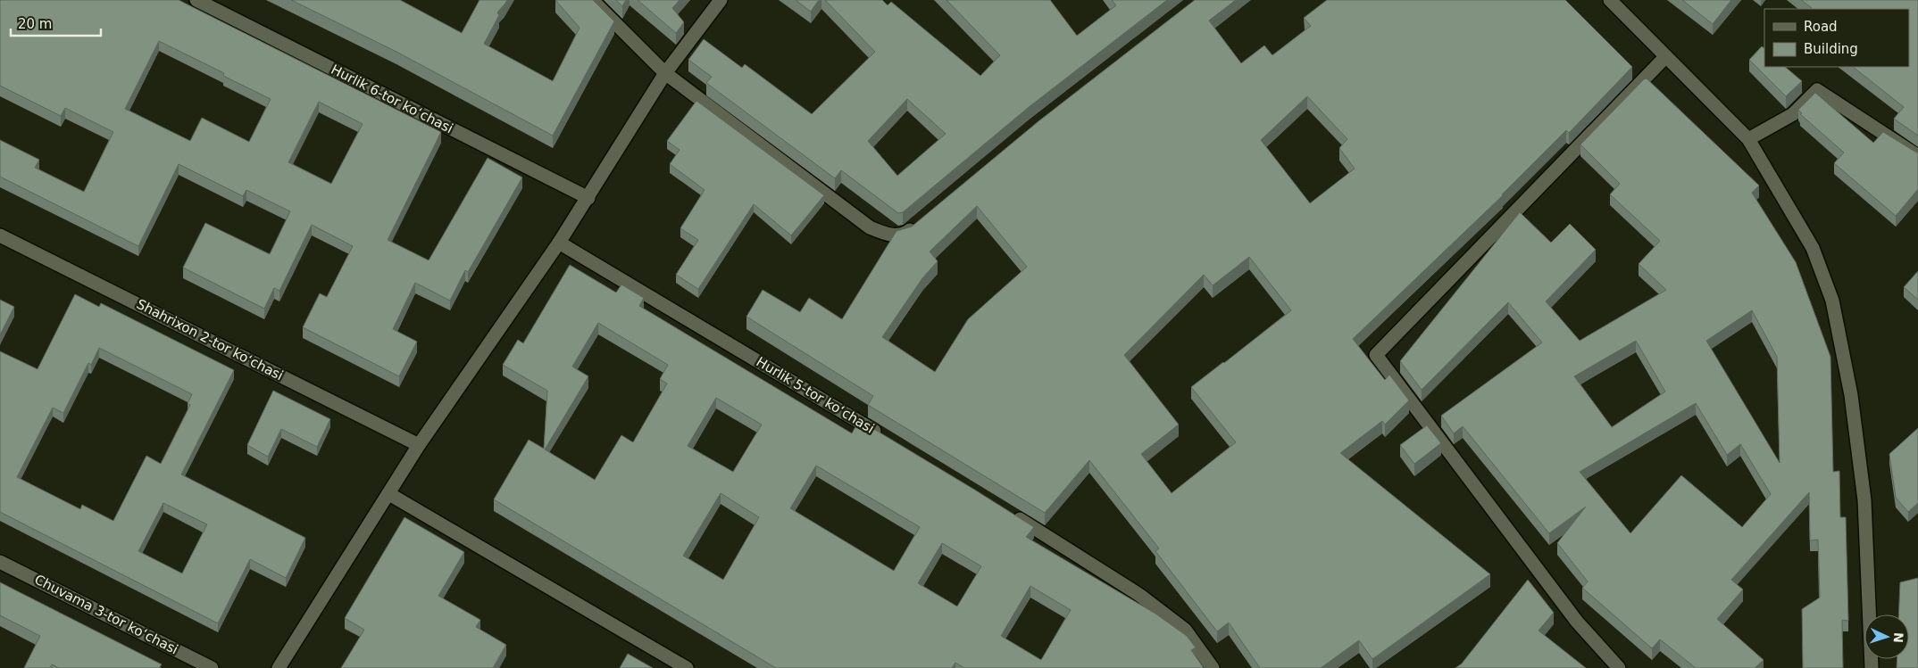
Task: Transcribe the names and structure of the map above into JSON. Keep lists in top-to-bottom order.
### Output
{
  "streets": {
    "street": [
      "Hurlik 6-tor koʻchasi",
      "Shahrixon 2-tor koʻchasi",
      "Hurlik 5-tor koʻchasi",
      "Chuvama 3-tor koʻchasi"
    ]
  },
  "legend": ["Road", "Building"],
  "scale_bar": "20 m",
  "north": "right"
}
